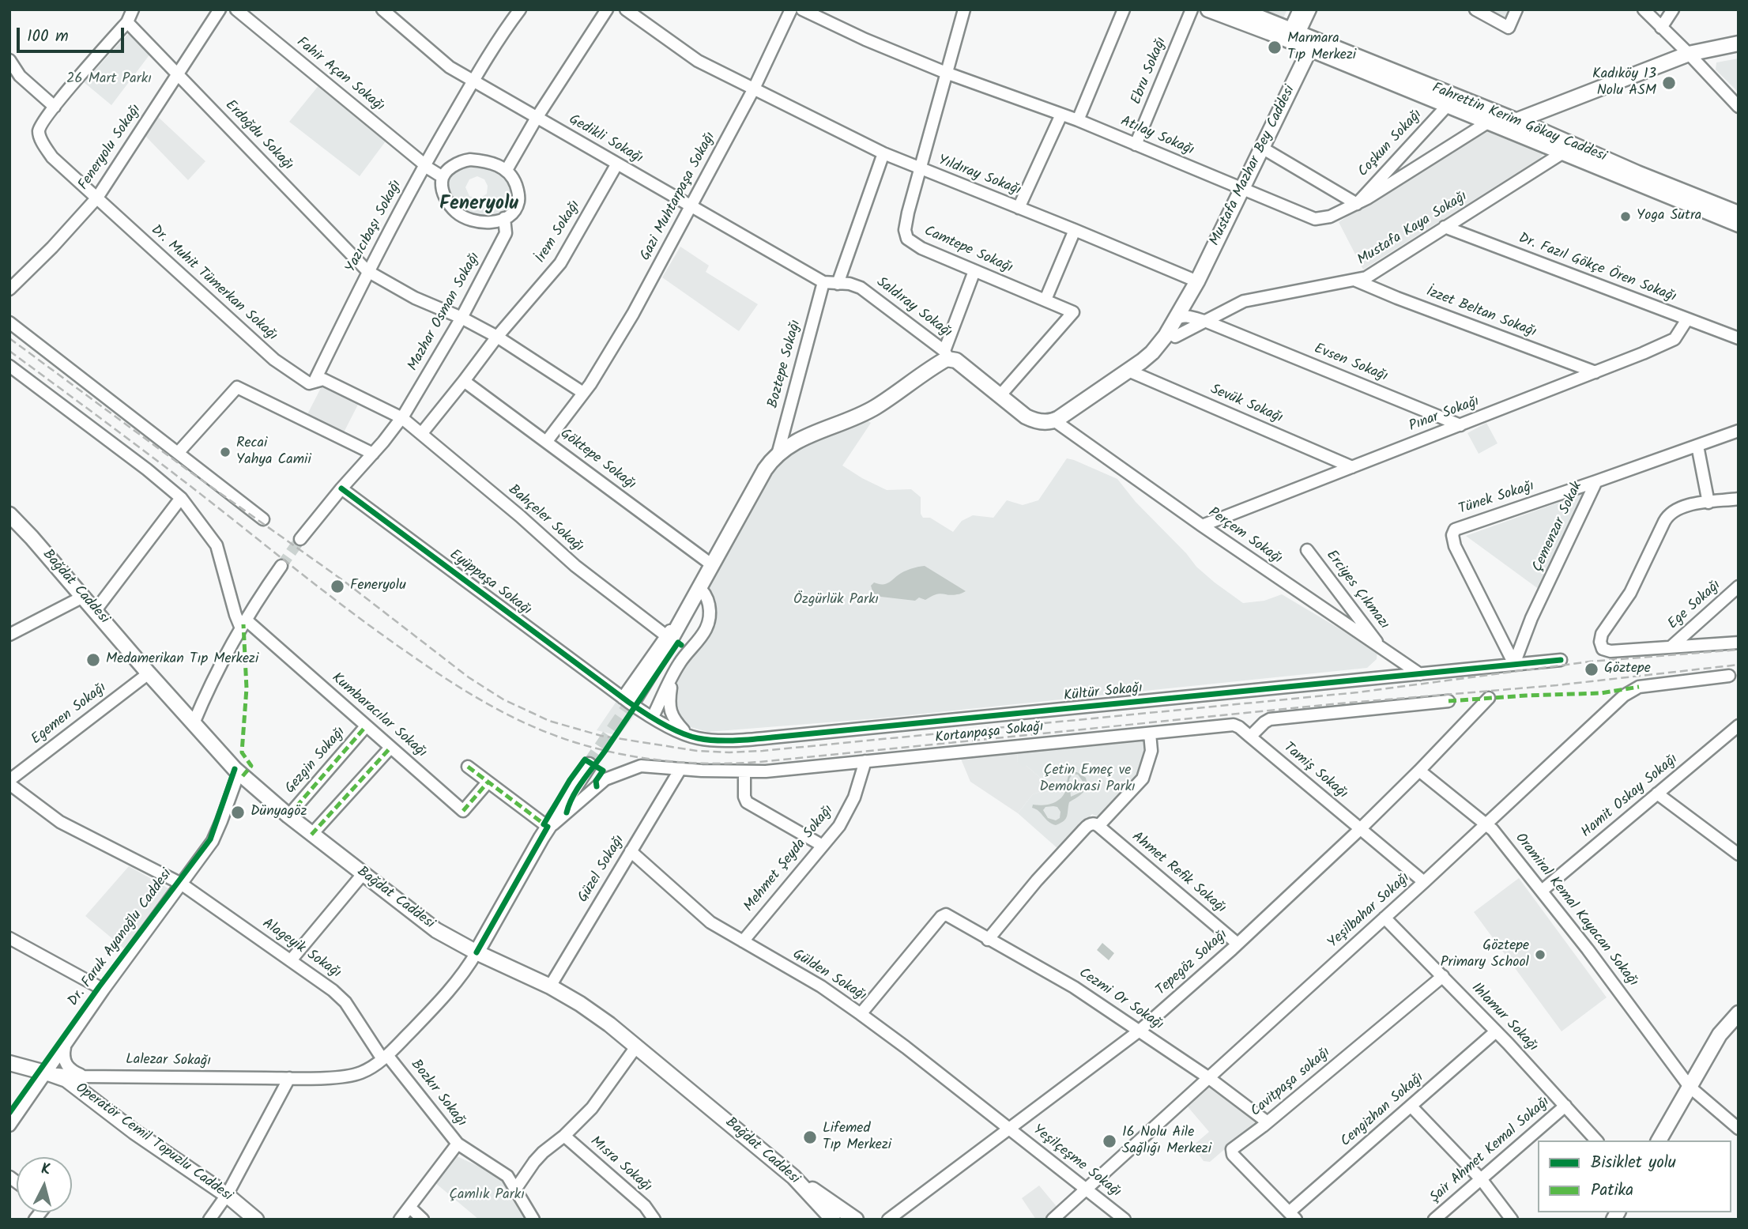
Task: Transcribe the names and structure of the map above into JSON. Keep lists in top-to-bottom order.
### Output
{
  "streets": {
    "main road": [
      "Fahrettin Kerim Gökay Caddesi",
      "Mustafa Mazhar Bey Caddesi",
      "Bağdat Caddesi",
      "Operatör Cemil Topuzlu Caddesi"
    ],
    "street": [
      "Ebru Sokağı",
      "Fahir Açan Sokağı",
      "Erdoğdu Sokağı",
      "Atılay Sokağı",
      "Gedikli Sokağı",
      "Coşkun Sokağı",
      "Feneryolu Sokağı",
      "Yıldıray Sokağı",
      "Gazi Muhtarpaşa Sokağı",
      "Yazıcıbaşı Sokağı",
      "Mustafa Kaya Sokağı",
      "İrem Sokağı",
      "Camtepe Sokağı",
      "Dr. Fazıl Gökçe Ören Sokağı",
      "Dr. Muhit Tümerkan Sokağı",
      "Saldıray Sokağı",
      "Mazhar Osman Sokağı",
      "İzzet Beltan Sokağı",
      "Evsen Sokağı",
      "Boztepe Sokağı",
      "Sevük Sokağı",
      "Pınar Sokağı",
      "Göktepe Sokağı",
      "Tünek Sokağı",
      "Bahçeler Sokağı",
      "Çemenzar Sokak",
      "Perçem Sokağı",
      "Eyüppaşa Sokağı",
      "Erciyes Çıkmazı",
      "Ege Sokağı",
      "Kültür Sokağı",
      "Egemen Sokağı",
      "Kumbaracılar Sokağı",
      "Kortanpaşa Sokağı",
      "Gezgin Sokağı",
      "Tamiş Sokağı",
      "Hamit Oskay Sokağı",
      "Mehmet Şeyda Sokağı",
      "Güzel Sokağı",
      "Ahmet Refik Sokağı",
      "Oramiral Kemal Kayacan Sokağı",
      "Yeşilbahar Sokağı",
      "Dr. Faruk Ayanoğlu Caddesi",
      "Alageyik Sokağı",
      "Tepegöz Sokağı",
      "Gülden Sokağı",
      "Cezmi Or Sokağı",
      "Ihlamur Sokağı",
      "Lalezar Sokağı",
      "Cavitpaşa sokağı",
      "Bozkır Sokağı",
      "Cengizhan Sokağı",
      "Şair Ahmet Kemal Sokağı",
      "Yeşilçeşme Sokağı",
      "Mısra Sokağı"
    ]
  },
  "crossings": [
    ["Ebru Sokağı", "Atılay Sokağı"],
    ["Fahir Açan Sokağı", "Yazıcıbaşı Sokağı"],
    ["Fahrettin Kerim Gökay Caddesi", "Atılay Sokağı"],
    ["Fahrettin Kerim Gökay Caddesi", "Coşkun Sokağı"],
    ["Fahrettin Kerim Gökay Caddesi", "Mustafa Mazhar Bey Caddesi"],
    ["Fahrettin Kerim Gökay Caddesi", "Mustafa Kaya Sokağı"],
    ["Erdoğdu Sokağı", "Feneryolu Sokağı"],
    ["Erdoğdu Sokağı", "Yazıcıbaşı Sokağı"],
    ["Erdoğdu Sokağı", "İrem Sokağı"],
    ["Erdoğdu Sokağı", "Mazhar Osman Sokağı"],
    ["Atılay Sokağı", "Coşkun Sokağı"],
    ["Atılay Sokağı", "Mustafa Mazhar Bey Caddesi"],
    ["Atılay Sokağı", "Camtepe Sokağı"],
    ["Gedikli Sokağı", "Gazi Muhtarpaşa Sokağı"],
    ["Gedikli Sokağı", "Yazıcıbaşı Sokağı"],
    ["Gedikli Sokağı", "İrem Sokağı"],
    ["Gedikli Sokağı", "Saldıray Sokağı"],
    ["Gedikli Sokağı", "Boztepe Sokağı"],
    ["Feneryolu Sokağı", "Dr. Muhit Tümerkan Sokağı"],
    ["Mustafa Mazhar Bey Caddesi", "Yıldıray Sokağı"],
    ["Mustafa Mazhar Bey Caddesi", "Mustafa Kaya Sokağı"],
    ["Mustafa Mazhar Bey Caddesi", "Evsen Sokağı"],
    ["Mustafa Mazhar Bey Caddesi", "Sevük Sokağı"],
    ["Mustafa Mazhar Bey Caddesi", "Perçem Sokağı"],
    ["Yıldıray Sokağı", "Gazi Muhtarpaşa Sokağı"],
    ["Yıldıray Sokağı", "Camtepe Sokağı"],
    ["Gazi Muhtarpaşa Sokağı", "Göktepe Sokağı"],
    ["Yazıcıbaşı Sokağı", "Dr. Muhit Tümerkan Sokağı"],
    ["Mustafa Kaya Sokağı", "Dr. Fazıl Gökçe Ören Sokağı"],
    ["Mustafa Kaya Sokağı", "İzzet Beltan Sokağı"],
    ["Mustafa Kaya Sokağı", "Evsen Sokağı"],
    ["Dr. Fazıl Gökçe Ören Sokağı", "Pınar Sokağı"],
    ["Saldıray Sokağı", "Boztepe Sokağı"],
    ["Mazhar Osman Sokağı", "Bahçeler Sokağı"],
    ["İzzet Beltan Sokağı", "Pınar Sokağı"],
    ["Evsen Sokağı", "Pınar Sokağı"],
    ["Sevük Sokağı", "Pınar Sokağı"],
    ["Pınar Sokağı", "Perçem Sokağı"],
    ["Tünek Sokağı", "Çemenzar Sokak"],
    ["Tünek Sokağı", "Kültür Sokağı"],
    ["Çemenzar Sokak", "Kültür Sokağı"],
    ["Perçem Sokağı", "Erciyes Çıkmazı"],
    ["Perçem Sokağı", "Kültür Sokağı"],
    ["Eyüppaşa Sokağı", "Kültür Sokağı"],
    ["Bağdat Caddesi", "Egemen Sokağı"],
    ["Bağdat Caddesi", "Gezgin Sokağı"],
    ["Bağdat Caddesi", "Güzel Sokağı"],
    ["Bağdat Caddesi", "Dr. Faruk Ayanoğlu Caddesi"],
    ["Bağdat Caddesi", "Lalezar Sokağı"],
    ["Egemen Sokağı", "Alageyik Sokağı"],
    ["Kumbaracılar Sokağı", "Gezgin Sokağı"],
    ["Kortanpaşa Sokağı", "Tamiş Sokağı"],
    ["Kortanpaşa Sokağı", "Mehmet Şeyda Sokağı"],
    ["Kortanpaşa Sokağı", "Güzel Sokağı"],
    ["Tamiş Sokağı", "Yeşilbahar Sokağı"],
    ["Tamiş Sokağı", "Tepegöz Sokağı"],
    ["Hamit Oskay Sokağı", "Oramiral Kemal Kayacan Sokağı"],
    ["Mehmet Şeyda Sokağı", "Gülden Sokağı"],
    ["Güzel Sokağı", "Gülden Sokağı"],
    ["Ahmet Refik Sokağı", "Tepegöz Sokağı"],
    ["Oramiral Kemal Kayacan Sokağı", "Yeşilbahar Sokağı"],
    ["Oramiral Kemal Kayacan Sokağı", "Tepegöz Sokağı"],
    ["Yeşilbahar Sokağı", "Cezmi Or Sokağı"],
    ["Yeşilbahar Sokağı", "Ihlamur Sokağı"],
    ["Yeşilbahar Sokağı", "Yeşilçeşme Sokağı"],
    ["Dr. Faruk Ayanoğlu Caddesi", "Alageyik Sokağı"],
    ["Dr. Faruk Ayanoğlu Caddesi", "Lalezar Sokağı"],
    ["Dr. Faruk Ayanoğlu Caddesi", "Operatör Cemil Topuzlu Caddesi"],
    ["Alageyik Sokağı", "Lalezar Sokağı"],
    ["Alageyik Sokağı", "Bozkır Sokağı"],
    ["Tepegöz Sokağı", "Gülden Sokağı"],
    ["Tepegöz Sokağı", "Cezmi Or Sokağı"],
    ["Tepegöz Sokağı", "Yeşilçeşme Sokağı"],
    ["Gülden Sokağı", "Cezmi Or Sokağı"],
    ["Gülden Sokağı", "Yeşilçeşme Sokağı"],
    ["Cezmi Or Sokağı", "Cavitpaşa sokağı"],
    ["Ihlamur Sokağı", "Cavitpaşa sokağı"],
    ["Ihlamur Sokağı", "Cengizhan Sokağı"],
    ["Ihlamur Sokağı", "Şair Ahmet Kemal Sokağı"],
    ["Lalezar Sokağı", "Bozkır Sokağı"],
    ["Lalezar Sokağı", "Operatör Cemil Topuzlu Caddesi"],
    ["Cavitpaşa sokağı", "Cengizhan Sokağı"]
  ],
  "districts": ["Feneryolu"],
  "parks": [
    "26 Mart Parkı",
    "Özgürlük Parkı",
    "Çetin Emeç ve Demokrasi Parkı",
    "Çamlık Parkı"
  ],
  "places": [
    "Marmara Tıp Merkezi",
    "Kadıköy 13 Nolu ASM",
    "Yoga Sutra",
    "Recai Yahya Camii",
    "Feneryolu",
    "Medamerikan Tıp Merkezi",
    "Göztepe",
    "Dünyagöz",
    "Göztepe Primary School",
    "Lifemed Tıp Merkezi",
    "16 Nolu Aile Sağlığı Merkezi"
  ],
  "legend": ["Bisiklet yolu", "Patika"],
  "scale_bar": "100 m",
  "north": "top"
}
